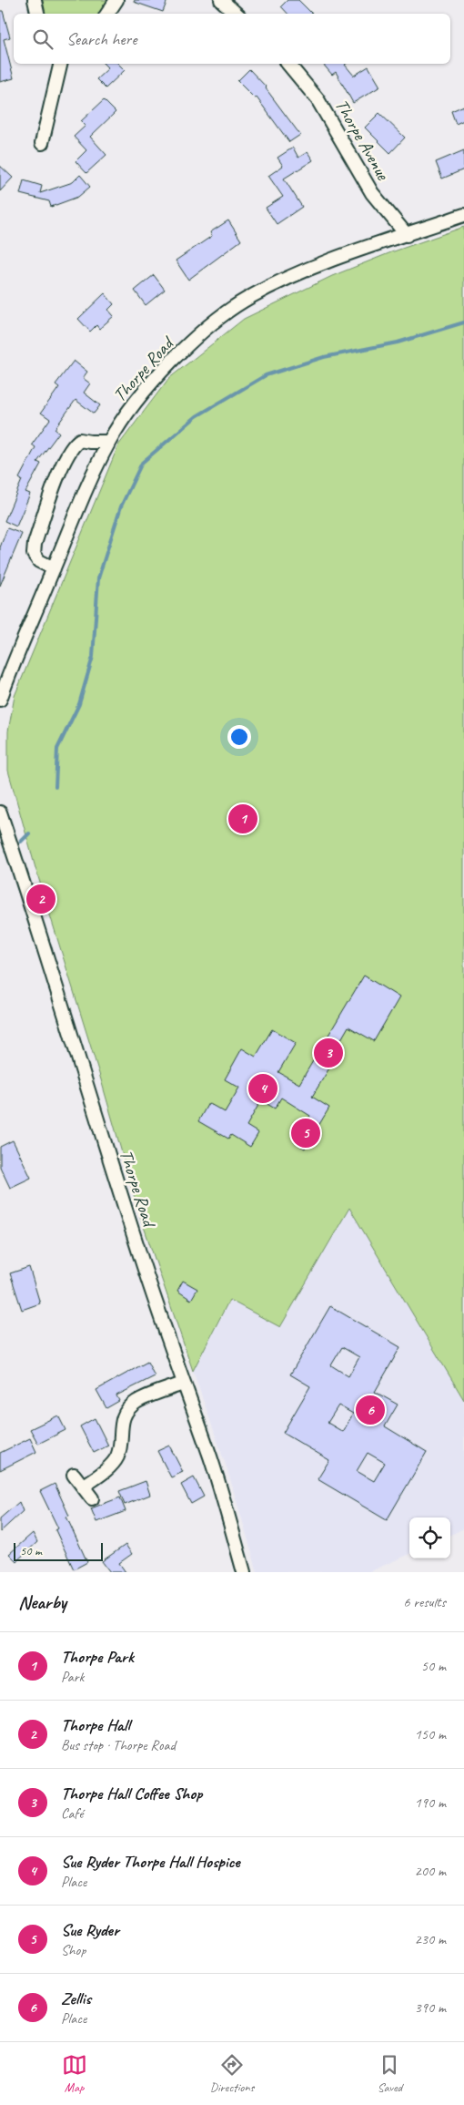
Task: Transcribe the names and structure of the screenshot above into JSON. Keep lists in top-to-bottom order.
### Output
{
  "streets": {
    "street": ["Thorpe Avenue", "Thorpe Road"]
  },
  "crossings": [
    ["Thorpe Avenue", "Thorpe Road"]
  ],
  "scale_bar": "50 m",
  "page": {
    "search": "Search here",
    "pins": [
      "1",
      "2",
      "3",
      "4",
      "5",
      "6"
    ],
    "scale": "50 m",
    "heading": ["Nearby", "6 results"],
    "list": [
      {
        "mark": "1",
        "name": "Thorpe Park",
        "note": "Park",
        "value": "50 m"
      },
      {
        "mark": "2",
        "name": "Thorpe Hall",
        "note": "Bus stop · Thorpe Road",
        "value": "150 m"
      },
      {
        "mark": "3",
        "name": "Thorpe Hall Coffee Shop",
        "note": "Café",
        "value": "190 m"
      },
      {
        "mark": "4",
        "name": "Sue Ryder Thorpe Hall Hospice",
        "note": "Place",
        "value": "200 m"
      },
      {
        "mark": "5",
        "name": "Sue Ryder",
        "note": "Shop",
        "value": "230 m"
      },
      {
        "mark": "6",
        "name": "Zellis",
        "note": "Place",
        "value": "390 m"
      }
    ],
    "nav": ["Map", "Directions", "Saved"]
  }
}
